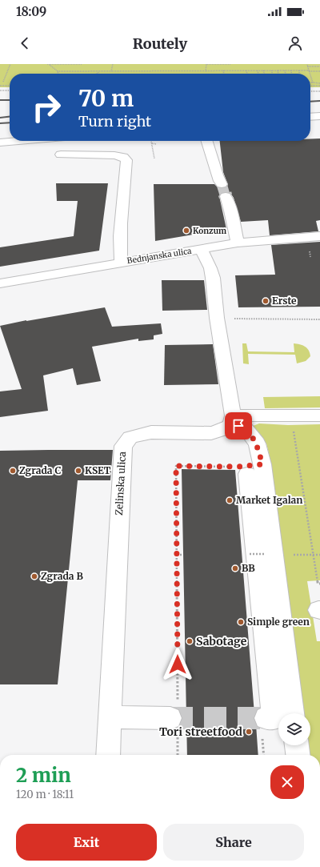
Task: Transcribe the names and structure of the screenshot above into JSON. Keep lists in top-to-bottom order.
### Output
{
  "streets": {
    "street": ["Bednjanska ulica", "Zelinska ulica"]
  },
  "places": [
    "Konzum",
    "Erste",
    "Zgrada C",
    "KSET",
    "Market Igalan",
    "BB",
    "Zgrada B",
    "Simple green",
    "Sabotage",
    "Tori streetfood"
  ],
  "page": {
    "status": "18:09",
    "header": "Routely",
    "turn": ["70 m", "Turn right"],
    "heading": ["2 min", "120 m · 18:11"],
    "buttons": ["Exit", "Share"]
  }
}
